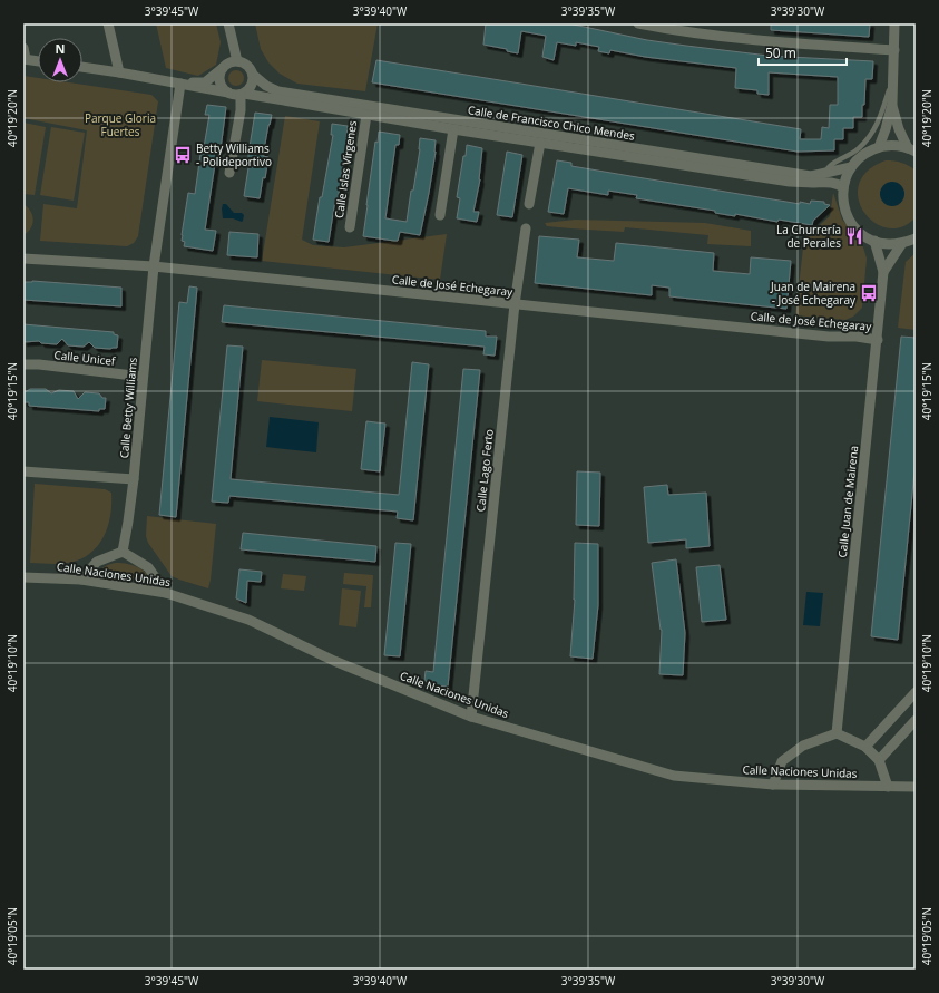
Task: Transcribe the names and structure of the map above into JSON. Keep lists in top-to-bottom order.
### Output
{
  "streets": {
    "street": [
      "Calle de Francisco Chico Mendes",
      "Calle Islas Vírgenes",
      "Calle de José Echegaray",
      "Calle Unicef",
      "Calle Betty Williams",
      "Calle Lago Ferto",
      "Calle Juan de Mairena",
      "Calle Naciones Unidas"
    ]
  },
  "crossings": [
    ["Calle de Francisco Chico Mendes", "Calle Islas Vírgenes"],
    ["Calle de José Echegaray", "Calle Betty Williams"],
    ["Calle de José Echegaray", "Calle Lago Ferto"],
    ["Calle de José Echegaray", "Calle Juan de Mairena"],
    ["Calle Unicef", "Calle Betty Williams"],
    ["Calle Lago Ferto", "Calle Naciones Unidas"]
  ],
  "parks": ["Parque Gloria Fuertes"],
  "places": {
    "bus stop": ["Betty Williams - Polideportivo", "Juan de Mairena - José Echegaray"],
    "restaurant": ["La Churrería de Perales"]
  },
  "scale_bar": "50 m",
  "north": "top",
  "coordinates": [
    "3°39'45\"W",
    "3°39'40\"W",
    "3°39'35\"W",
    "3°39'30\"W",
    "40°19'20\"N",
    "40°19'15\"N",
    "40°19'10\"N",
    "40°19'05\"N"
  ]
}
